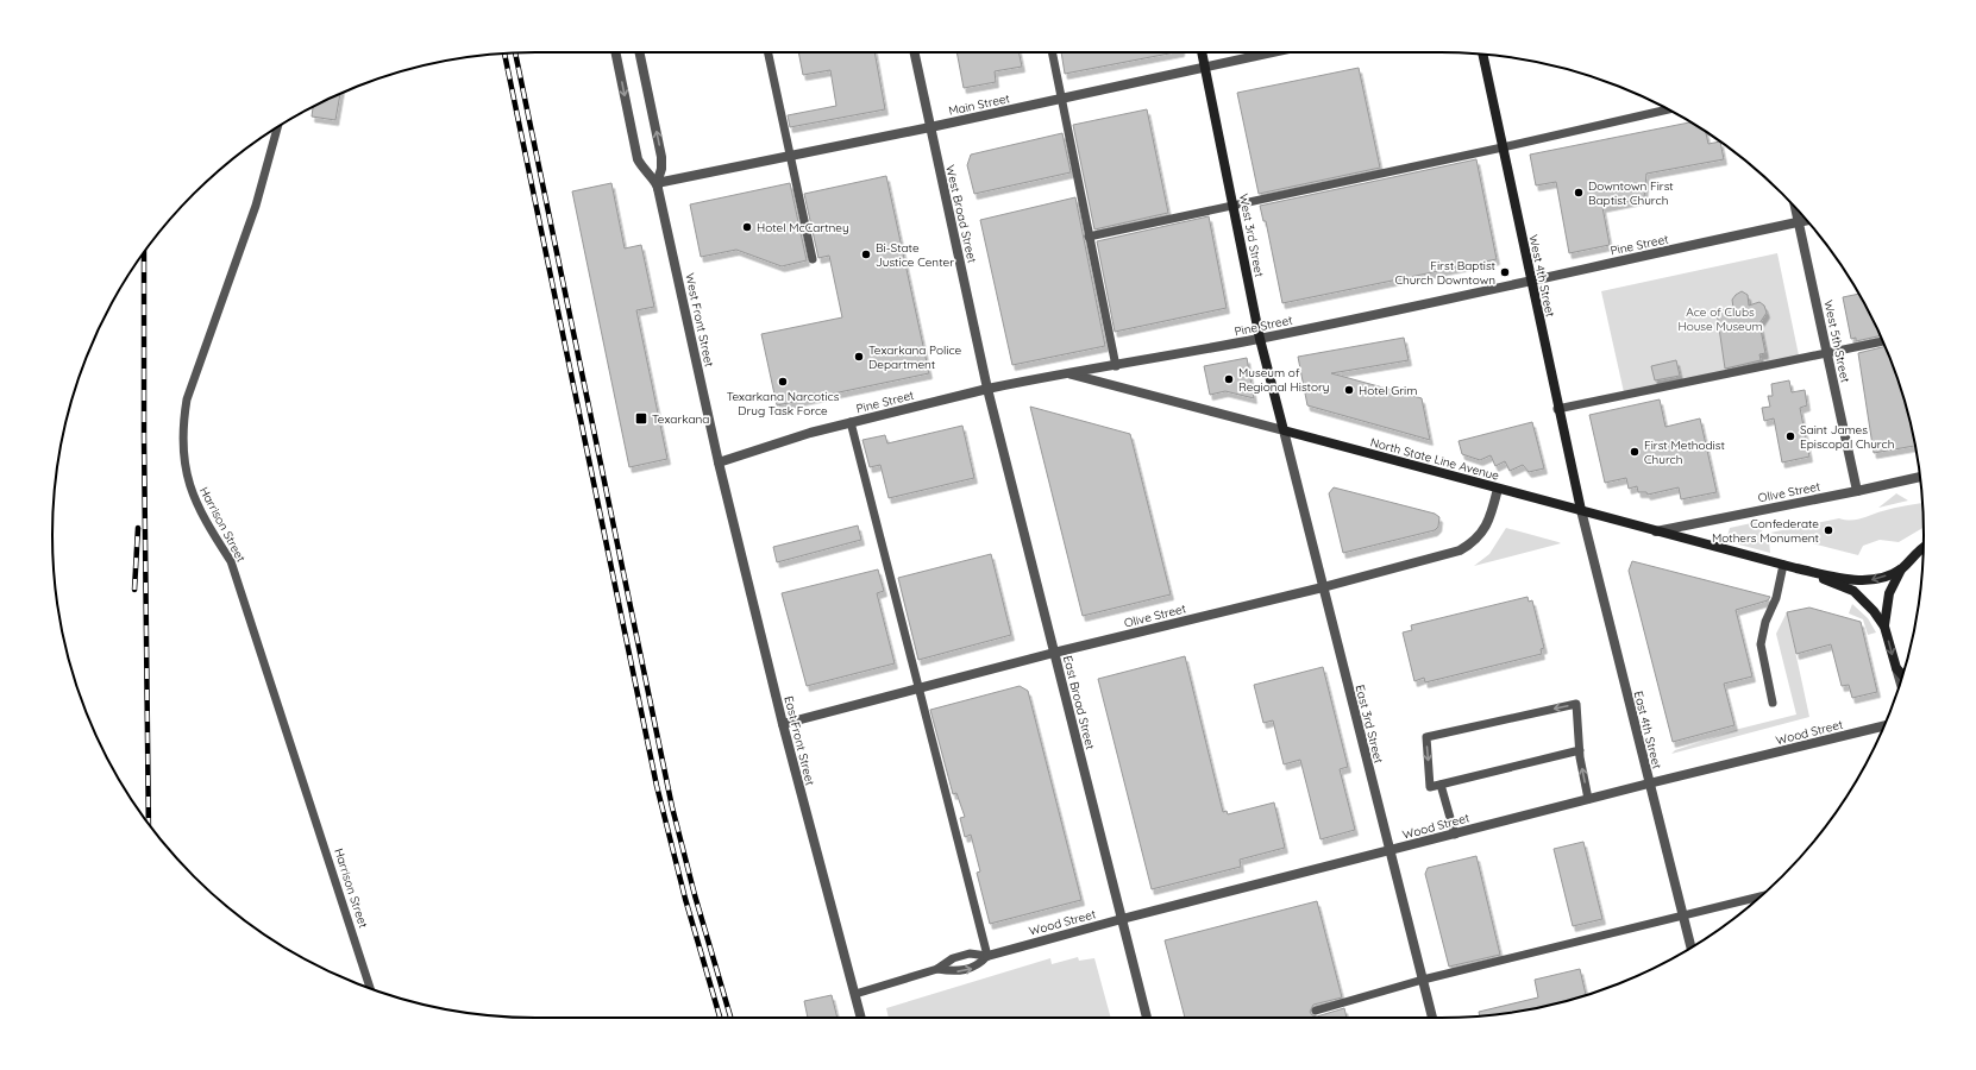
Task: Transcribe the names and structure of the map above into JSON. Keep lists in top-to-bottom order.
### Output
{
  "streets": {
    "main road": ["West 3rd Street", "West 4th Street", "North State Line Avenue"],
    "street": [
      "Main Street",
      "West Broad Street",
      "Pine Street",
      "West Front Street",
      "West 5th Street",
      "Olive Street",
      "East Broad Street",
      "East 3rd Street",
      "East 4th Street",
      "Wood Street",
      "East Front Street"
    ],
    "lane": ["Harrison Street"]
  },
  "crossings": [
    ["Main Street", "West Broad Street"],
    ["Main Street", "West 3rd Street"],
    ["Main Street", "West Front Street"],
    ["West Broad Street", "Pine Street"],
    ["West Broad Street", "East Broad Street"],
    ["West 3rd Street", "Pine Street"],
    ["West 3rd Street", "North State Line Avenue"],
    ["West 3rd Street", "East 3rd Street"],
    ["Pine Street", "West 4th Street"],
    ["Pine Street", "West Front Street"],
    ["Pine Street", "West 5th Street"],
    ["Pine Street", "North State Line Avenue"],
    ["Pine Street", "East Broad Street"],
    ["Pine Street", "East Front Street"],
    ["West 4th Street", "North State Line Avenue"],
    ["West 4th Street", "East 4th Street"],
    ["West Front Street", "East Front Street"],
    ["West 5th Street", "Olive Street"],
    ["North State Line Avenue", "Olive Street"],
    ["North State Line Avenue", "East 3rd Street"],
    ["North State Line Avenue", "East 4th Street"],
    ["Olive Street", "East Broad Street"],
    ["Olive Street", "East 3rd Street"],
    ["Olive Street", "East Front Street"],
    ["East Broad Street", "Wood Street"],
    ["East 3rd Street", "Wood Street"],
    ["East 4th Street", "Wood Street"]
  ],
  "parks": ["Ace of Clubs House Museum"],
  "places": {
    "other": [
      "Downtown First Baptist Church",
      "Hotel McCartney",
      "Bi-State Justice Center",
      "First Baptist Church Downtown",
      "Texarkana Police Department",
      "Museum of Regional History",
      "Texarkana Narcotics Drug Task Force",
      "Hotel Grim",
      "Saint James Episcopal Church",
      "First Methodist Church",
      "Confederate Mothers Monument"
    ],
    "transit": ["Texarkana"]
  }
}
